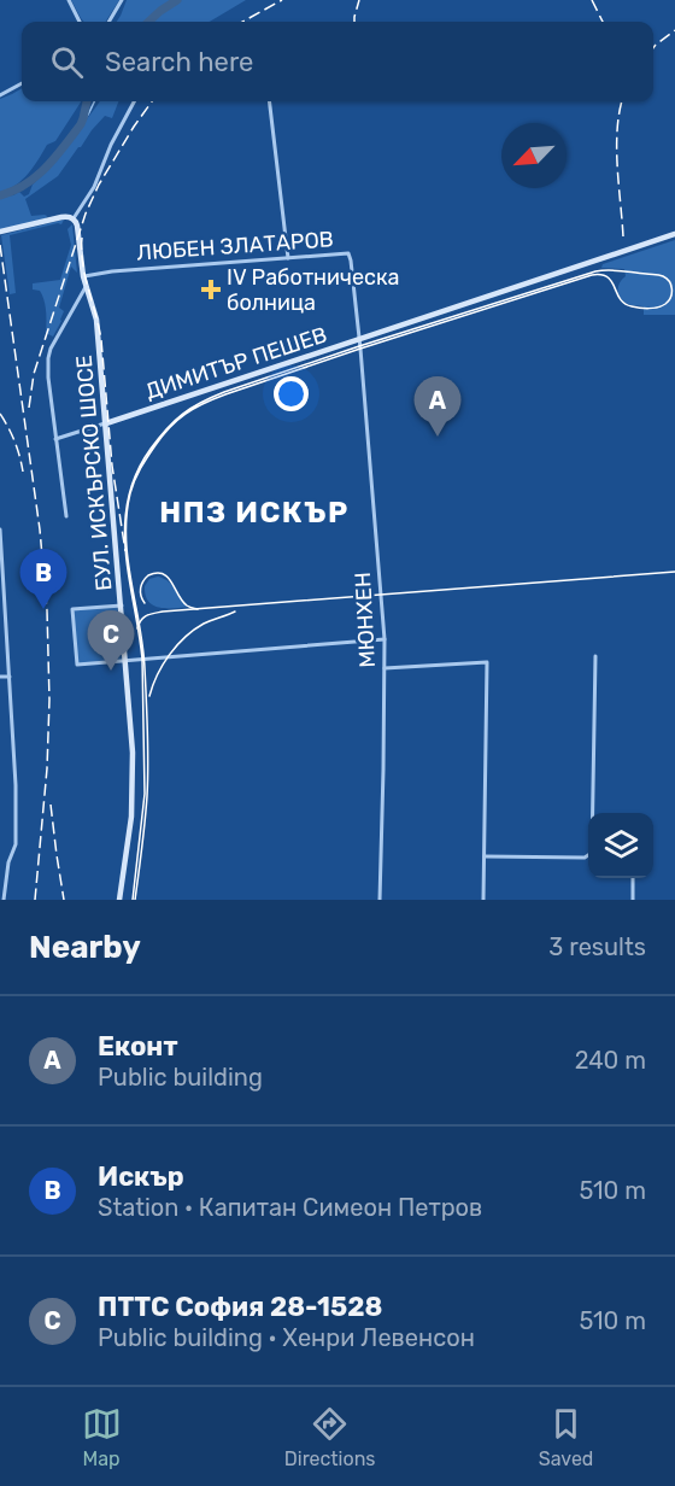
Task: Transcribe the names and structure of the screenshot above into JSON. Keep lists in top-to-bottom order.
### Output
{
  "streets": {
    "main road": ["ДИМИТЪР ПЕШЕВ", "БУЛ. ИСКЪРСКО ШОСЕ"],
    "street": ["ЛЮБЕН ЗЛАТАРОВ", "МЮНХЕН"]
  },
  "crossings": [
    ["ЛЮБЕН ЗЛАТАРОВ", "ДИМИТЪР ПЕШЕВ"],
    ["ЛЮБЕН ЗЛАТАРОВ", "БУЛ. ИСКЪРСКО ШОСЕ"],
    ["ЛЮБЕН ЗЛАТАРОВ", "МЮНХЕН"],
    ["ДИМИТЪР ПЕШЕВ", "БУЛ. ИСКЪРСКО ШОСЕ"],
    ["ДИМИТЪР ПЕШЕВ", "МЮНХЕН"]
  ],
  "districts": ["НПЗ ИСКЪР"],
  "places": {
    "health": ["IV Работническа болница"]
  },
  "north": "bottom left",
  "page": {
    "search": "Search here",
    "pins": ["A", "B", "C"],
    "heading": ["Nearby", "3 results"],
    "list": [
      {
        "mark": "A",
        "name": "Еконт",
        "note": "Public building",
        "value": "240 m"
      },
      {
        "mark": "B",
        "name": "Искър",
        "note": "Station · Капитан Симеон Петров",
        "value": "510 m"
      },
      {
        "mark": "C",
        "name": "ПТТС София 28-1528",
        "note": "Public building · Хенри Левенсон",
        "value": "510 m"
      }
    ],
    "nav": ["Map", "Directions", "Saved"]
  }
}
